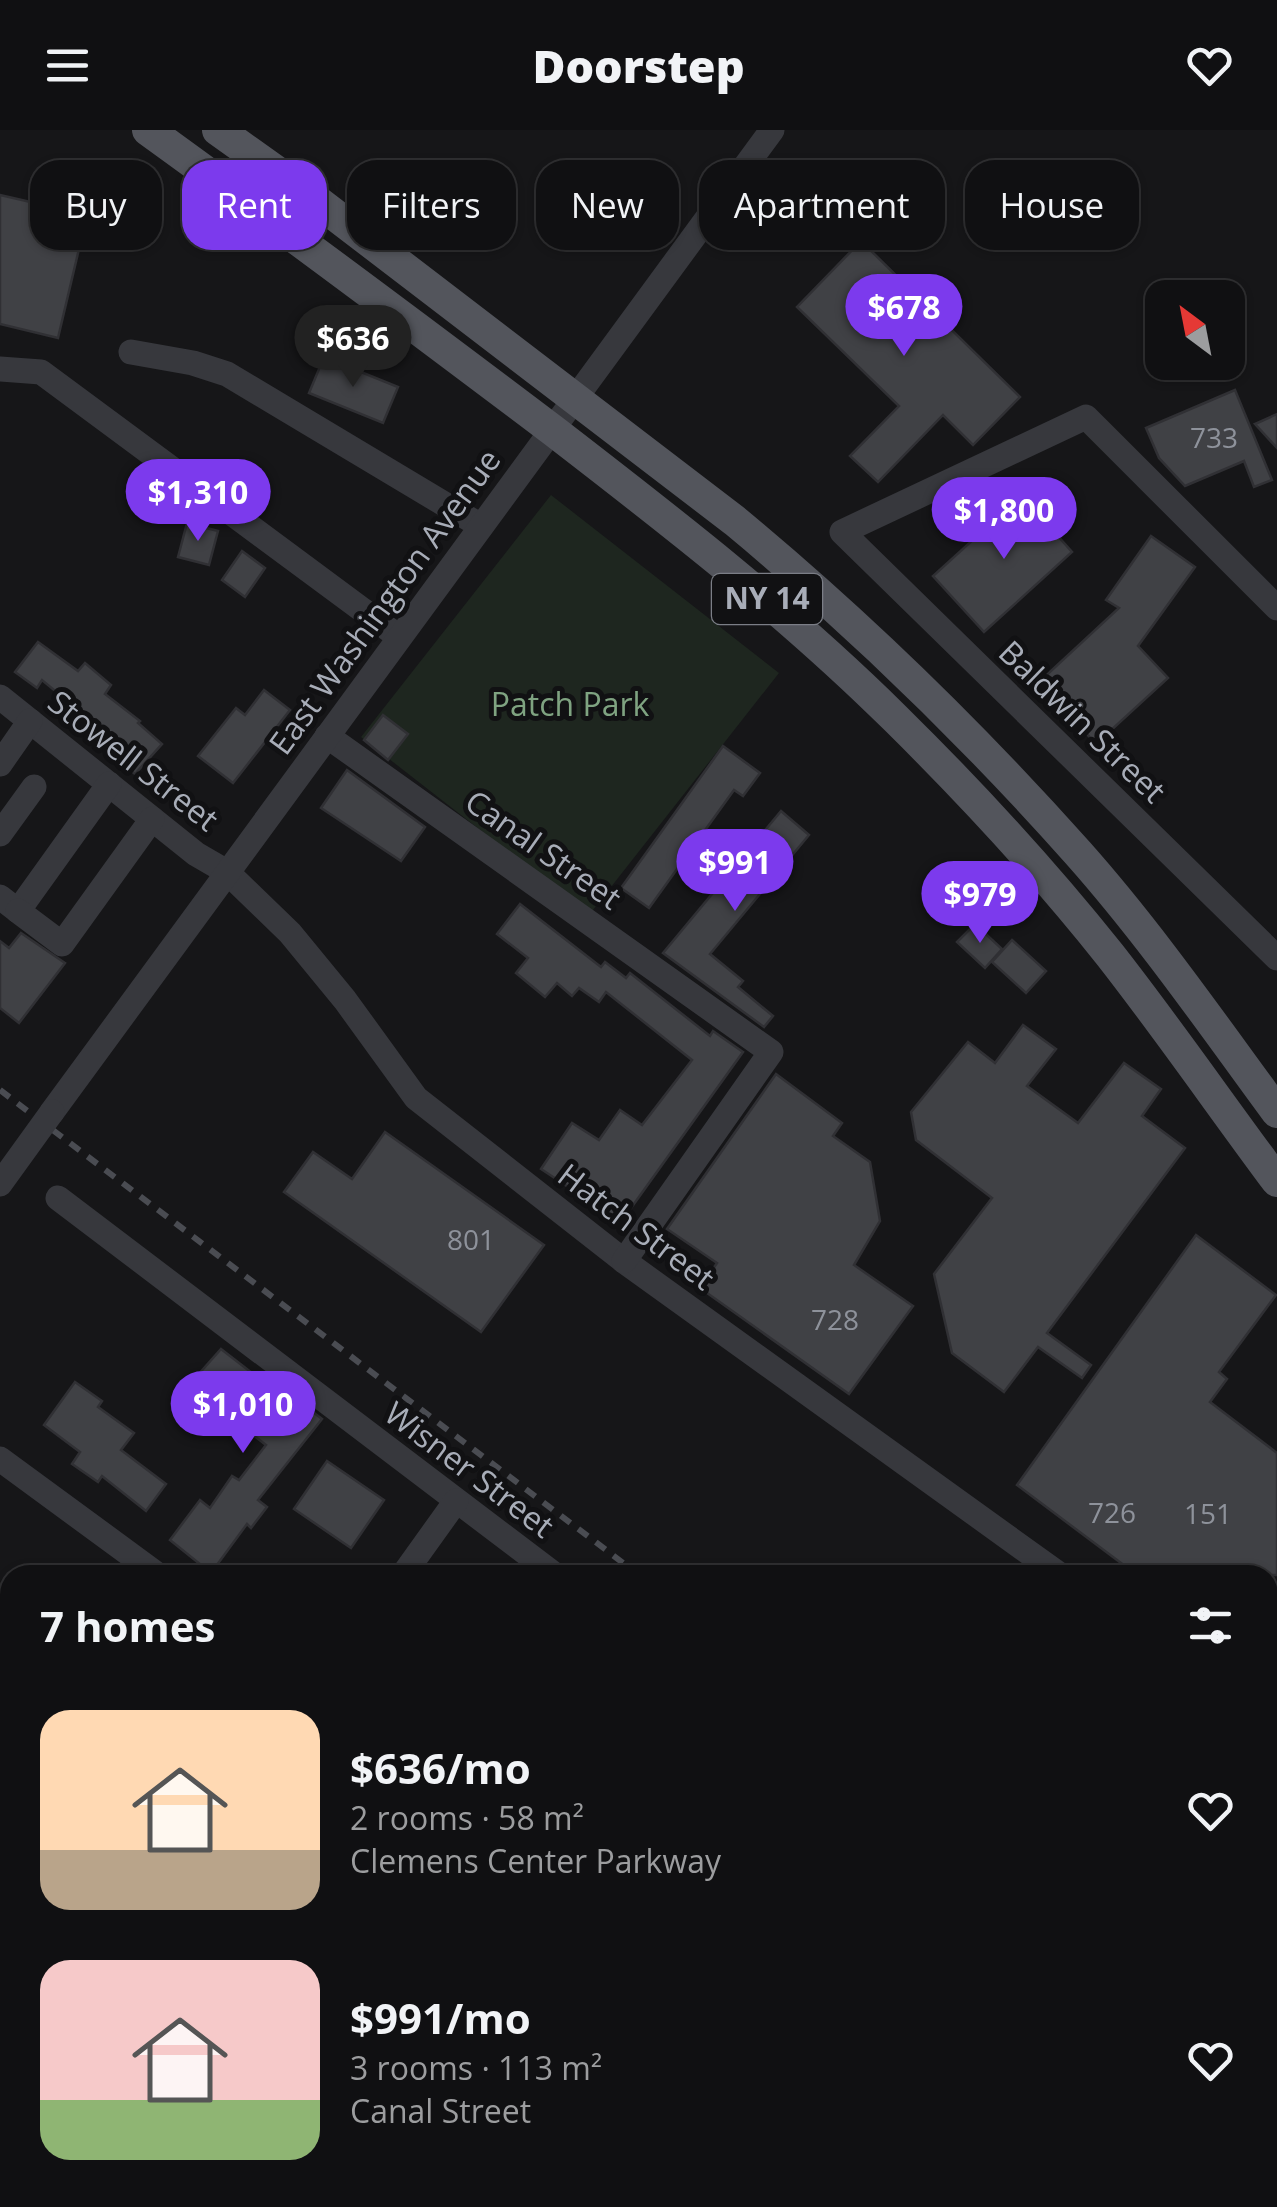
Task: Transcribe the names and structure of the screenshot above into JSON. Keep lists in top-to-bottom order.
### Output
{
  "streets": {
    "main road": ["NY 14"],
    "street": [
      "East Washington Avenue",
      "Baldwin Street",
      "Stowell Street",
      "Canal Street",
      "Hatch Street",
      "Wisner Street"
    ]
  },
  "crossings": [
    ["NY 14", "East Washington Avenue"],
    ["East Washington Avenue", "Stowell Street"],
    ["East Washington Avenue", "Canal Street"],
    ["East Washington Avenue", "Hatch Street"],
    ["Stowell Street", "Hatch Street"],
    ["Canal Street", "Hatch Street"]
  ],
  "parks": ["Patch Park"],
  "house_numbers": [
    "733",
    "801",
    "728",
    "726",
    "151"
  ],
  "north": "top left",
  "page": {
    "header": "Doorstep",
    "chip": [
      "Buy",
      "Rent",
      "Filters",
      "New",
      "Apartment",
      "House"
    ],
    "price": [
      "$678",
      "$636",
      "$1,310",
      "$1,800",
      "$991",
      "$979",
      "$1,010"
    ],
    "heading": "7 homes",
    "list": [
      {
        "name": "$636/mo",
        "note": "2 rooms · 58 m² · Clemens Center Parkway"
      },
      {
        "name": "$991/mo",
        "note": "3 rooms · 113 m² · Canal Street"
      }
    ]
  }
}
